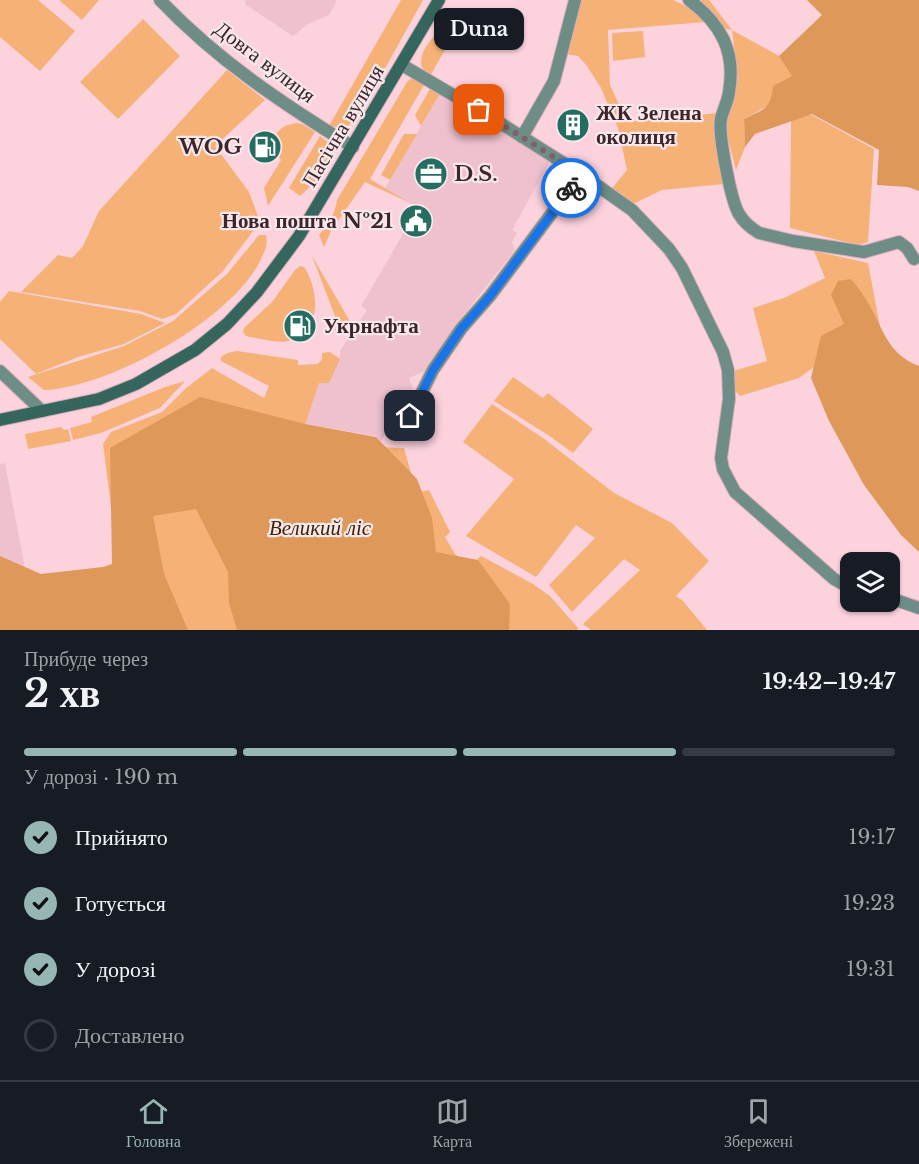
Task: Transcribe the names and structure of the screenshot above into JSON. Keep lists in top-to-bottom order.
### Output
{
  "streets": {
    "main road": ["Пасічна вулиця"],
    "street": ["Довга вулиця"]
  },
  "crossings": [
    ["Довга вулиця", "Пасічна вулиця"]
  ],
  "parks": ["Великий ліс"],
  "places": {
    "other": ["Duna"],
    "building": ["ЖК Зелена околиця"],
    "fuel station": ["WOG", "Укрнафта"],
    "office": ["D.S."],
    "public building": ["Нова пошта №21"]
  },
  "page": {
    "bubble": "Duna",
    "heading": ["2 хв", "Прибуде через", "19:42–19:47"],
    "bar": "У дорозі · 190 m",
    "list": [
      ["Прийнято", "19:17"],
      ["Готується", "19:23"],
      ["У дорозі", "19:31"],
      "Доставлено"
    ],
    "tabs": ["Головна", "Карта", "Збережені"]
  }
}
